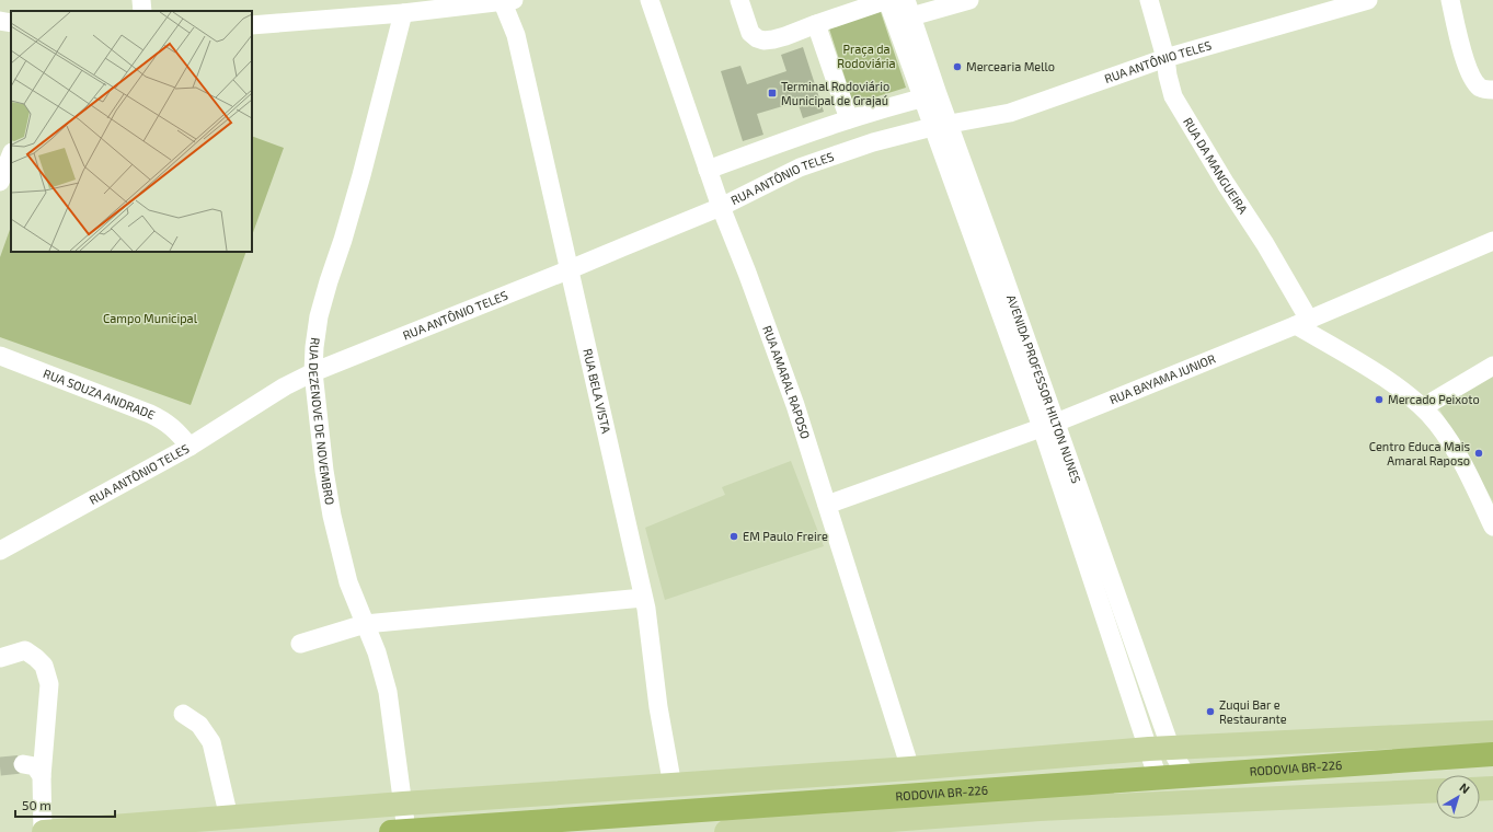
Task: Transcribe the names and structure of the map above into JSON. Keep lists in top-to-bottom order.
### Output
{
  "streets": {
    "highway": ["RODOVIA BR-226"],
    "street": [
      "RUA ANTÔNIO TELES",
      "RUA DA MANGUEIRA",
      "RUA BAYAMA JUNIOR",
      "RUA AMARAL RAPOSO",
      "AVENIDA PROFESSOR HILTON NUNES",
      "RUA BELA VISTA",
      "RUA SOUZA ANDRADE",
      "RUA DEZENOVE DE NOVEMBRO"
    ]
  },
  "crossings": [
    ["RUA ANTÔNIO TELES", "RUA DA MANGUEIRA"],
    ["RUA ANTÔNIO TELES", "RUA AMARAL RAPOSO"],
    ["RUA ANTÔNIO TELES", "AVENIDA PROFESSOR HILTON NUNES"],
    ["RUA ANTÔNIO TELES", "RUA BELA VISTA"],
    ["RUA ANTÔNIO TELES", "RUA SOUZA ANDRADE"],
    ["RUA ANTÔNIO TELES", "RUA DEZENOVE DE NOVEMBRO"],
    ["RUA DA MANGUEIRA", "RUA BAYAMA JUNIOR"],
    ["RUA BAYAMA JUNIOR", "RUA AMARAL RAPOSO"],
    ["RUA BAYAMA JUNIOR", "AVENIDA PROFESSOR HILTON NUNES"],
    ["AVENIDA PROFESSOR HILTON NUNES", "RODOVIA BR-226"],
    ["RUA DEZENOVE DE NOVEMBRO", "RODOVIA BR-226"]
  ],
  "parks": ["Praça da Rodoviária", "Campo Municipal"],
  "places": {
    "other": [
      "Mercearia Mello",
      "Mercado Peixoto",
      "Centro Educa Mais Amaral Raposo",
      "EM Paulo Freire",
      "Zuqui Bar e Restaurante"
    ],
    "transit": ["Terminal Rodoviário Municipal de Grajaú"]
  },
  "scale_bar": "50 m",
  "north": "top right"
}
